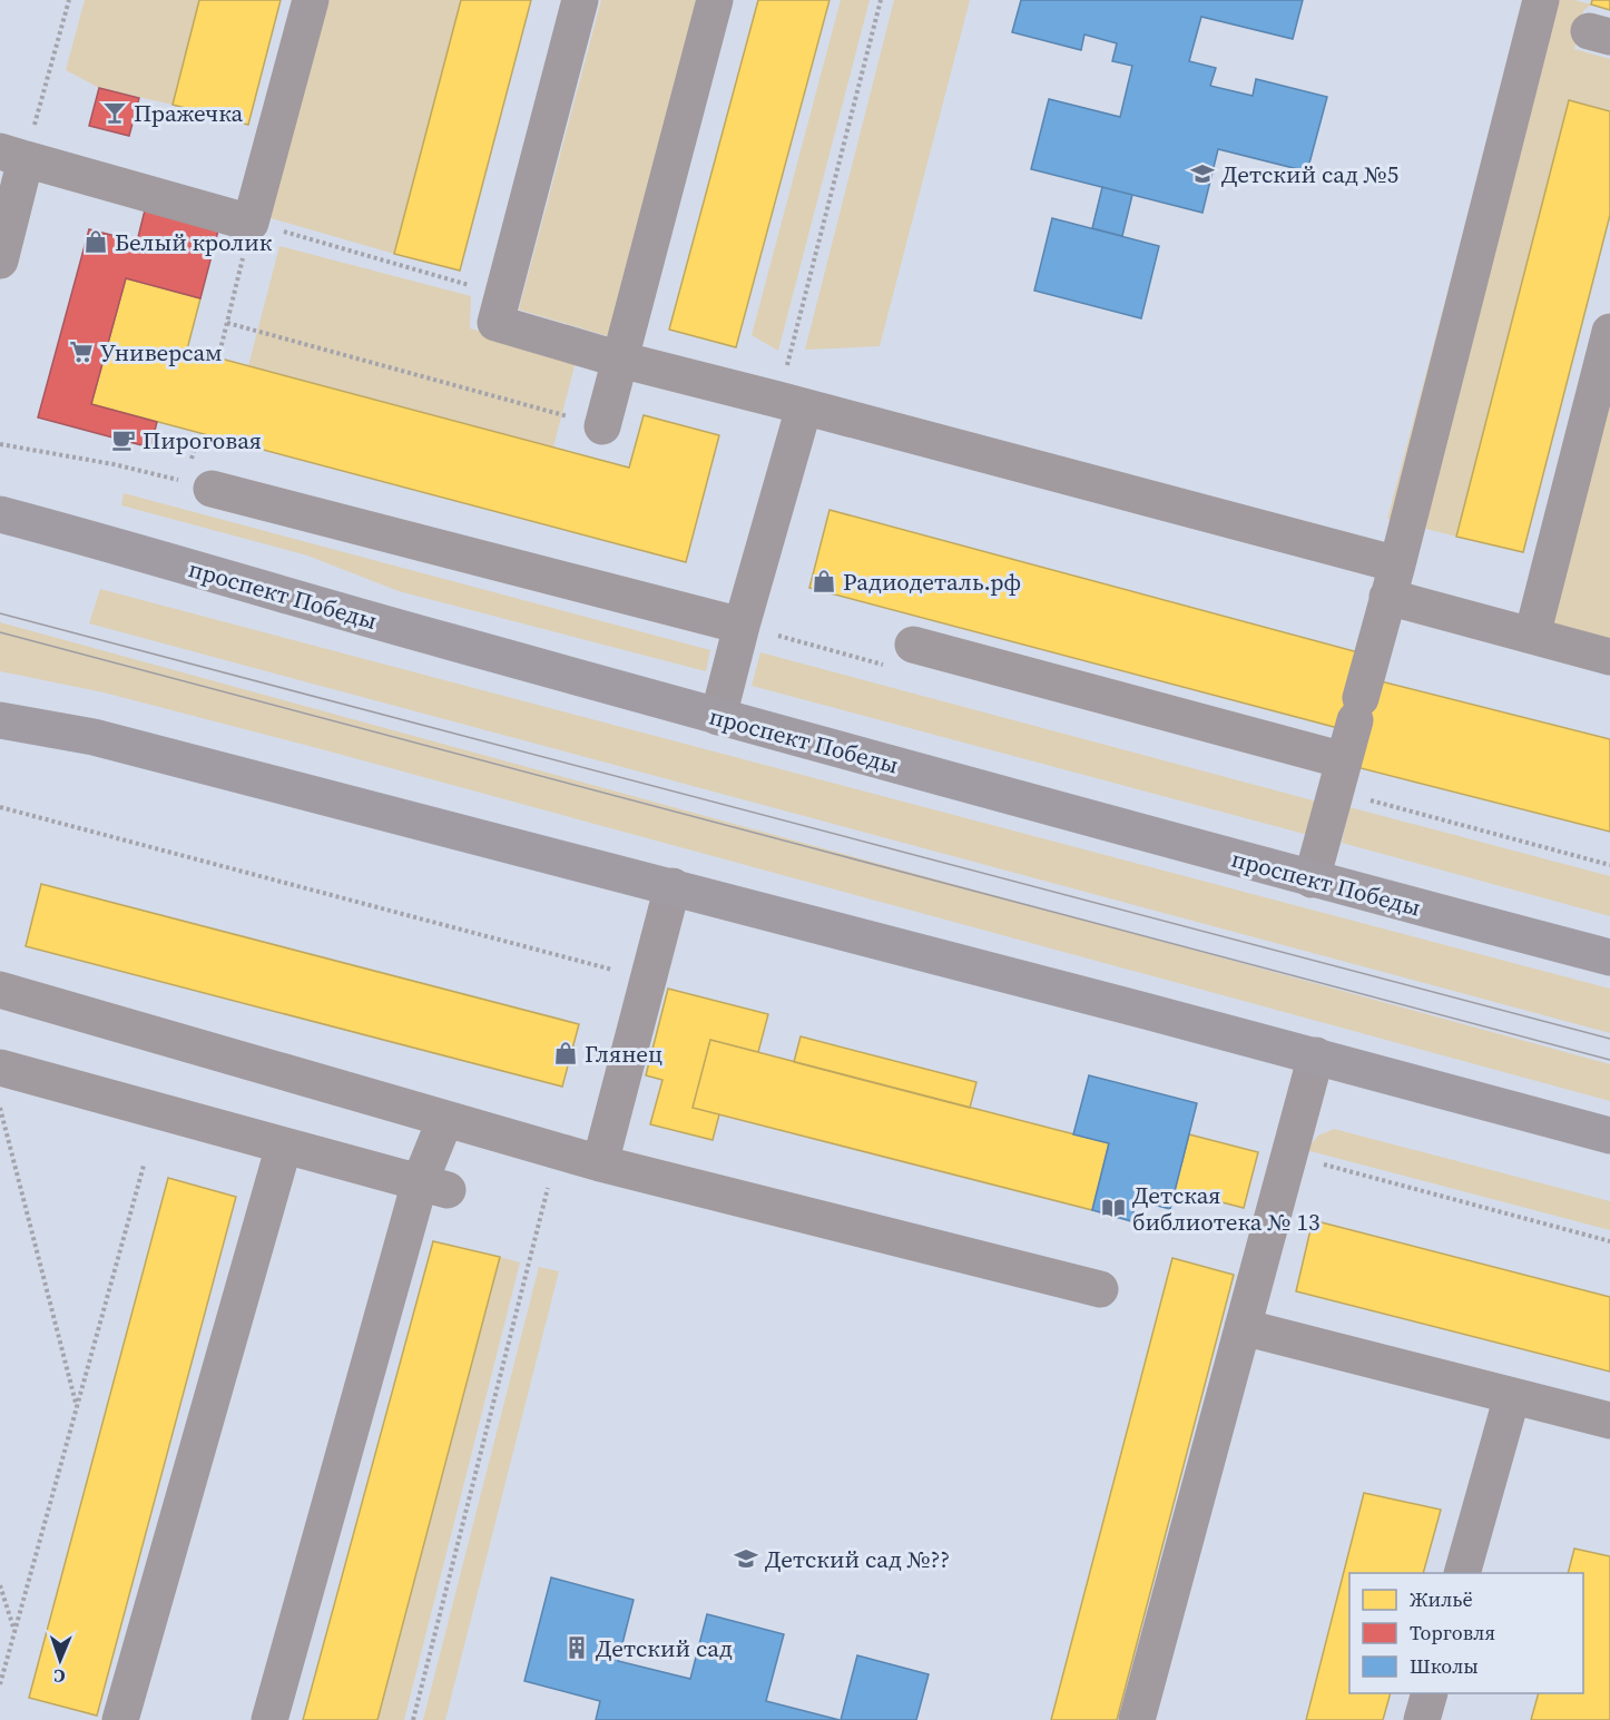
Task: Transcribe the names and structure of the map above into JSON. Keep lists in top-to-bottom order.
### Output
{
  "streets": {
    "main road": ["проспект Победы"]
  },
  "places": {
    "bar": ["Пражечка"],
    "school or university": ["Детский сад №5", "Детский сад №??"],
    "shop": ["Белый кролик", "Радиодеталь.рф", "Глянец"],
    "supermarket": ["Универсам"],
    "cafe": ["Пироговая"],
    "library": ["Детская библиотека № 13"],
    "building": ["Детский сад"]
  },
  "legend": ["Жильё", "Торговля", "Школы"],
  "north": "bottom"
}
